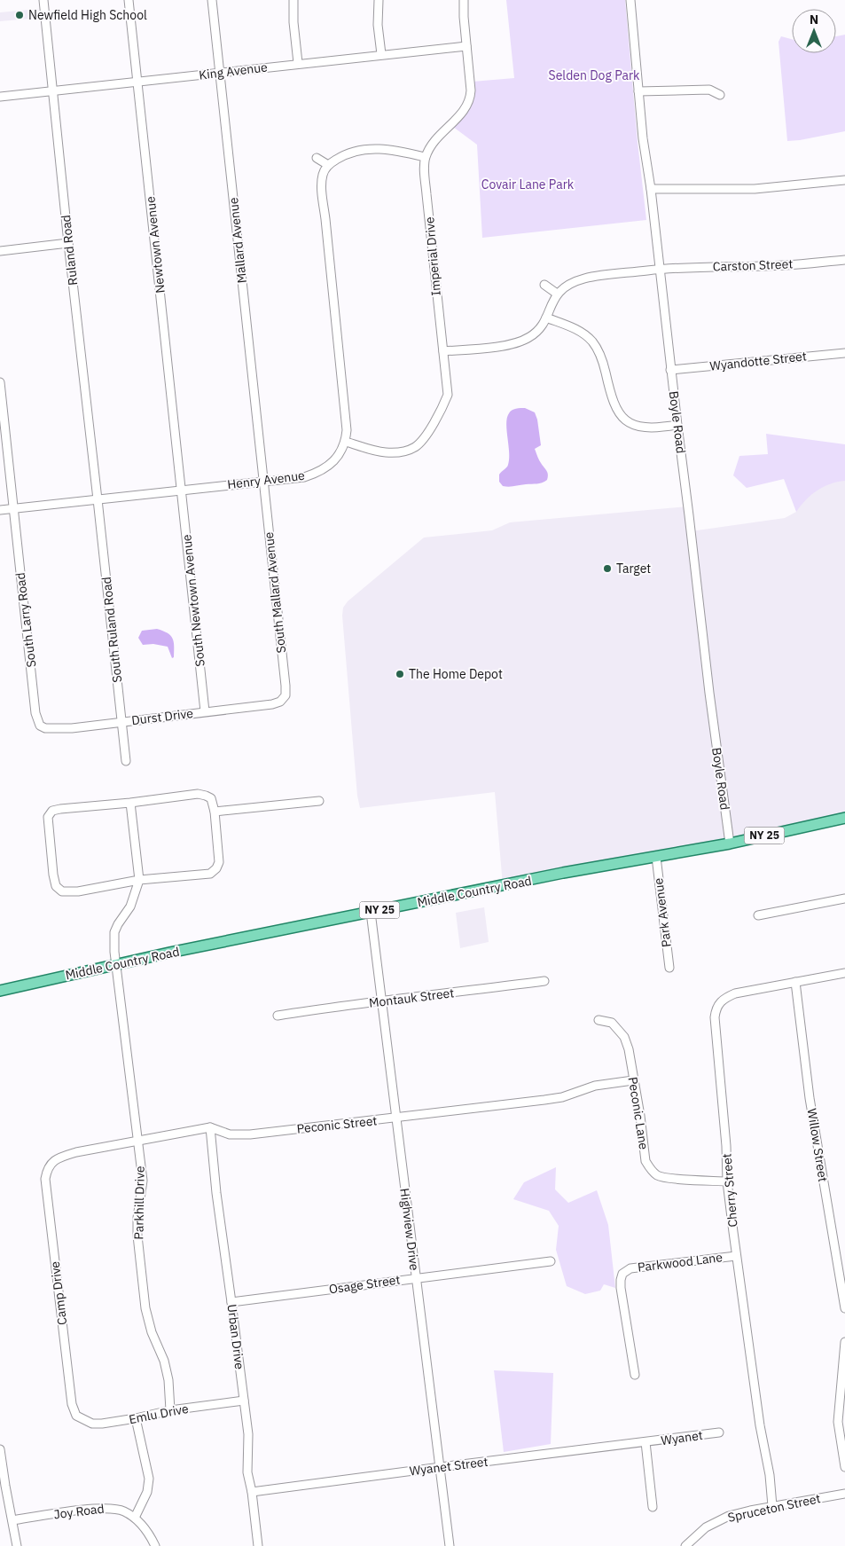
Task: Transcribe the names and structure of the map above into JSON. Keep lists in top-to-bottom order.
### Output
{
  "streets": {
    "main road": ["NY 25", "Middle Country Road"],
    "street": [
      "King Avenue",
      "Mallard Avenue",
      "Newtown Avenue",
      "Ruland Road",
      "Imperial Drive",
      "Carston Street",
      "Wyandotte Street",
      "Boyle Road",
      "Henry Avenue",
      "South Mallard Avenue",
      "South Newtown Avenue",
      "South Larry Road",
      "South Ruland Road",
      "Durst Drive",
      "Park Avenue",
      "Montauk Street",
      "Peconic Lane",
      "Peconic Street",
      "Willow Street",
      "Cherry Street",
      "Parkhill Drive",
      "Highview Drive",
      "Parkwood Lane",
      "Osage Street",
      "Camp Drive",
      "Urban Drive",
      "Emlu Drive",
      "Wyanet",
      "Wyanet Street",
      "Spruceton Street",
      "Joy Road"
    ]
  },
  "crossings": [
    ["King Avenue", "Mallard Avenue"],
    ["King Avenue", "Newtown Avenue"],
    ["King Avenue", "Ruland Road"],
    ["Mallard Avenue", "Henry Avenue"],
    ["Mallard Avenue", "South Mallard Avenue"],
    ["Newtown Avenue", "Henry Avenue"],
    ["Newtown Avenue", "South Newtown Avenue"],
    ["Ruland Road", "Henry Avenue"],
    ["Ruland Road", "South Ruland Road"],
    ["Imperial Drive", "Henry Avenue"],
    ["Carston Street", "Boyle Road"],
    ["Wyandotte Street", "Boyle Road"],
    ["Boyle Road", "Middle Country Road"],
    ["Henry Avenue", "South Mallard Avenue"],
    ["Henry Avenue", "South Newtown Avenue"],
    ["Henry Avenue", "South Larry Road"],
    ["Henry Avenue", "South Ruland Road"],
    ["South Mallard Avenue", "Durst Drive"],
    ["South Newtown Avenue", "Durst Drive"],
    ["South Larry Road", "Durst Drive"],
    ["South Ruland Road", "Durst Drive"],
    ["Middle Country Road", "Park Avenue"],
    ["Middle Country Road", "Parkhill Drive"],
    ["Middle Country Road", "Highview Drive"],
    ["Montauk Street", "Highview Drive"],
    ["Peconic Lane", "Peconic Street"],
    ["Peconic Lane", "Cherry Street"],
    ["Peconic Street", "Highview Drive"],
    ["Peconic Street", "Urban Drive"],
    ["Willow Street", "Cherry Street"],
    ["Cherry Street", "Parkwood Lane"],
    ["Cherry Street", "Spruceton Street"],
    ["Parkhill Drive", "Camp Drive"],
    ["Parkhill Drive", "Emlu Drive"],
    ["Highview Drive", "Osage Street"],
    ["Highview Drive", "Wyanet Street"],
    ["Osage Street", "Urban Drive"],
    ["Camp Drive", "Emlu Drive"],
    ["Urban Drive", "Emlu Drive"],
    ["Urban Drive", "Wyanet Street"],
    ["Wyanet", "Wyanet Street"]
  ],
  "parks": ["Selden Dog Park", "Covair Lane Park"],
  "places": ["Newfield High School", "Target", "The Home Depot"],
  "north": "top"
}
